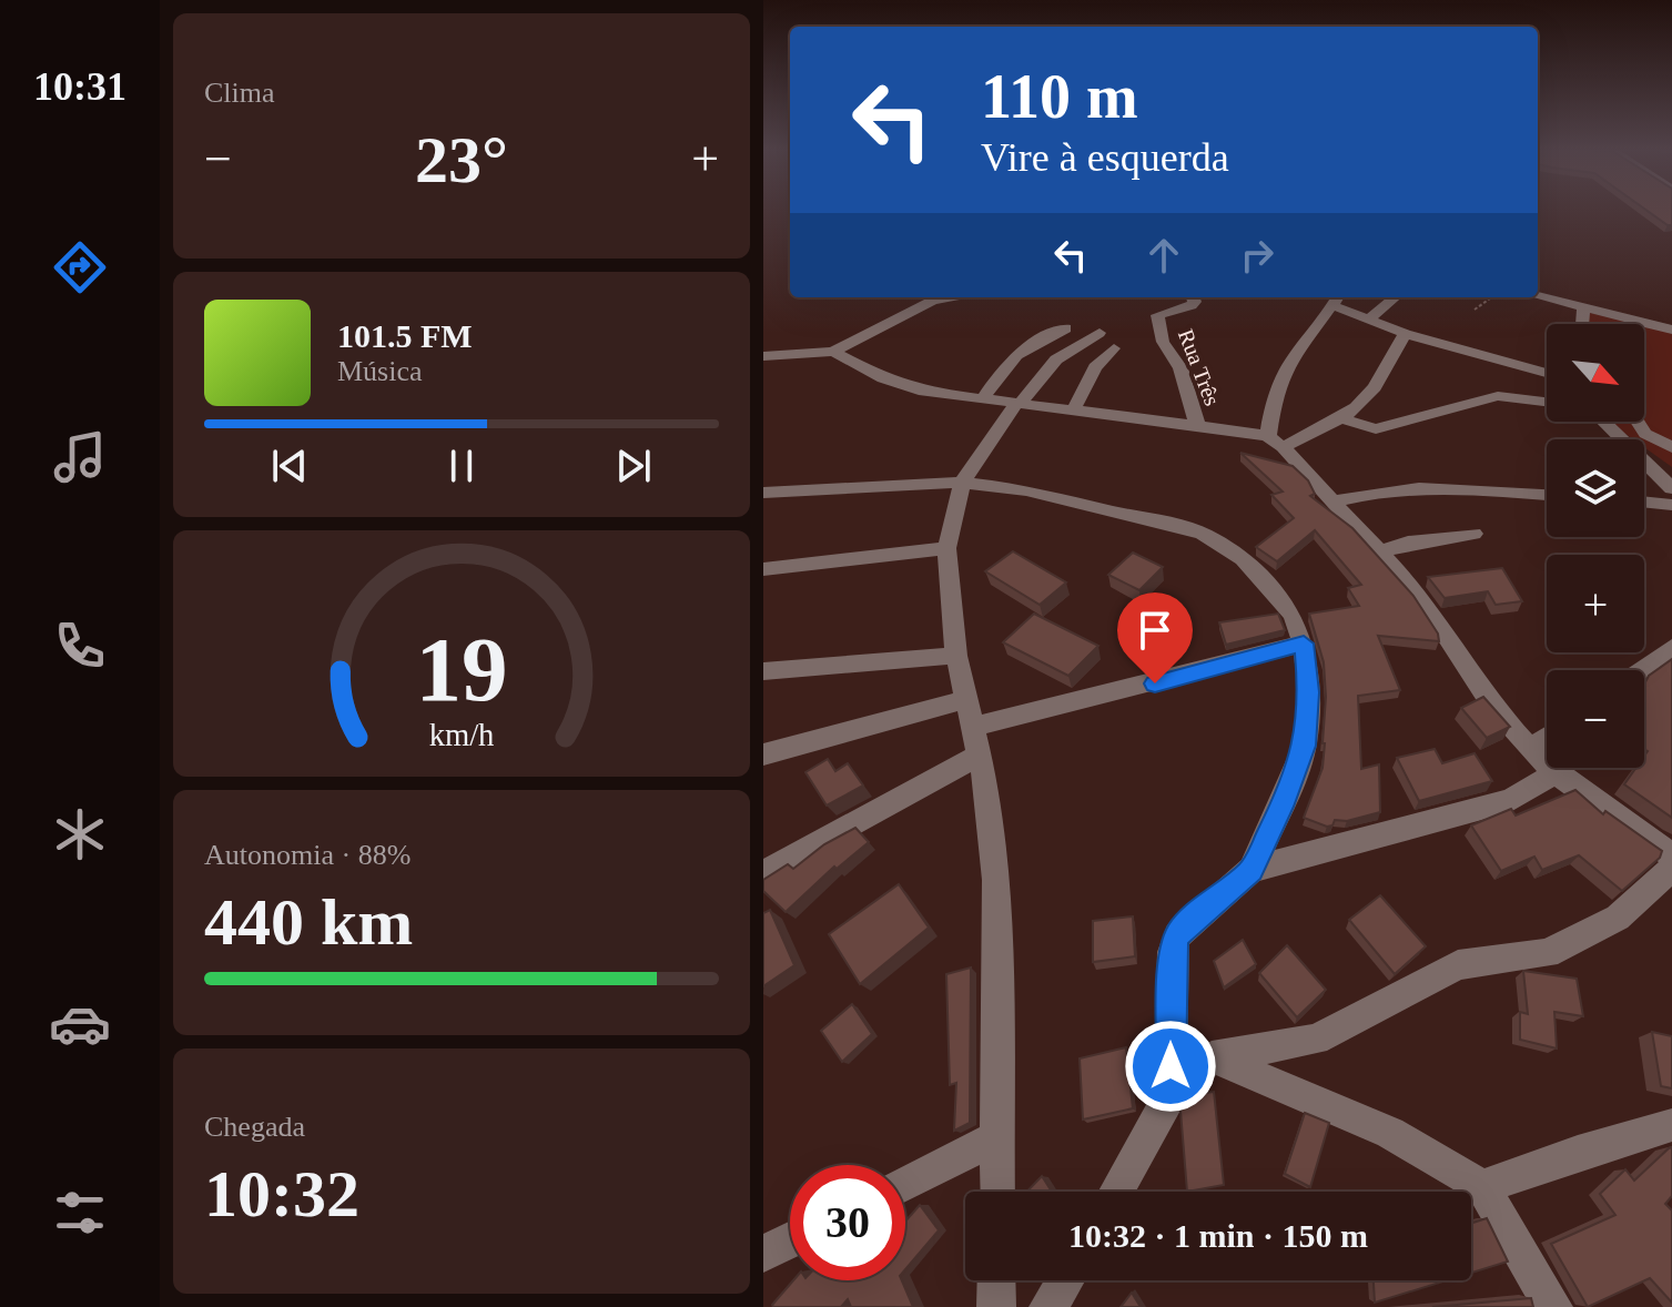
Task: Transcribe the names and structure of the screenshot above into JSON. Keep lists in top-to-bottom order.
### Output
{
  "streets": {
    "street": ["Rua Três"]
  },
  "north": "bottom right",
  "page": {
    "tabs": "10:31",
    "tile": [
      "Clima",
      ["Autonomia · 88%", "440 km"],
      ["Chegada", "10:32"]
    ],
    "turn": ["110 m", "Vire à esquerda"],
    "heat": ["−", "23°", "+"],
    "song": ["101.5 FM", "Música"],
    "map_buttons": ["+", "−"],
    "limit": "30",
    "trip": "10:32 · 1 min · 150 m",
    "gauge": ["19", "km/h"]
  }
}
